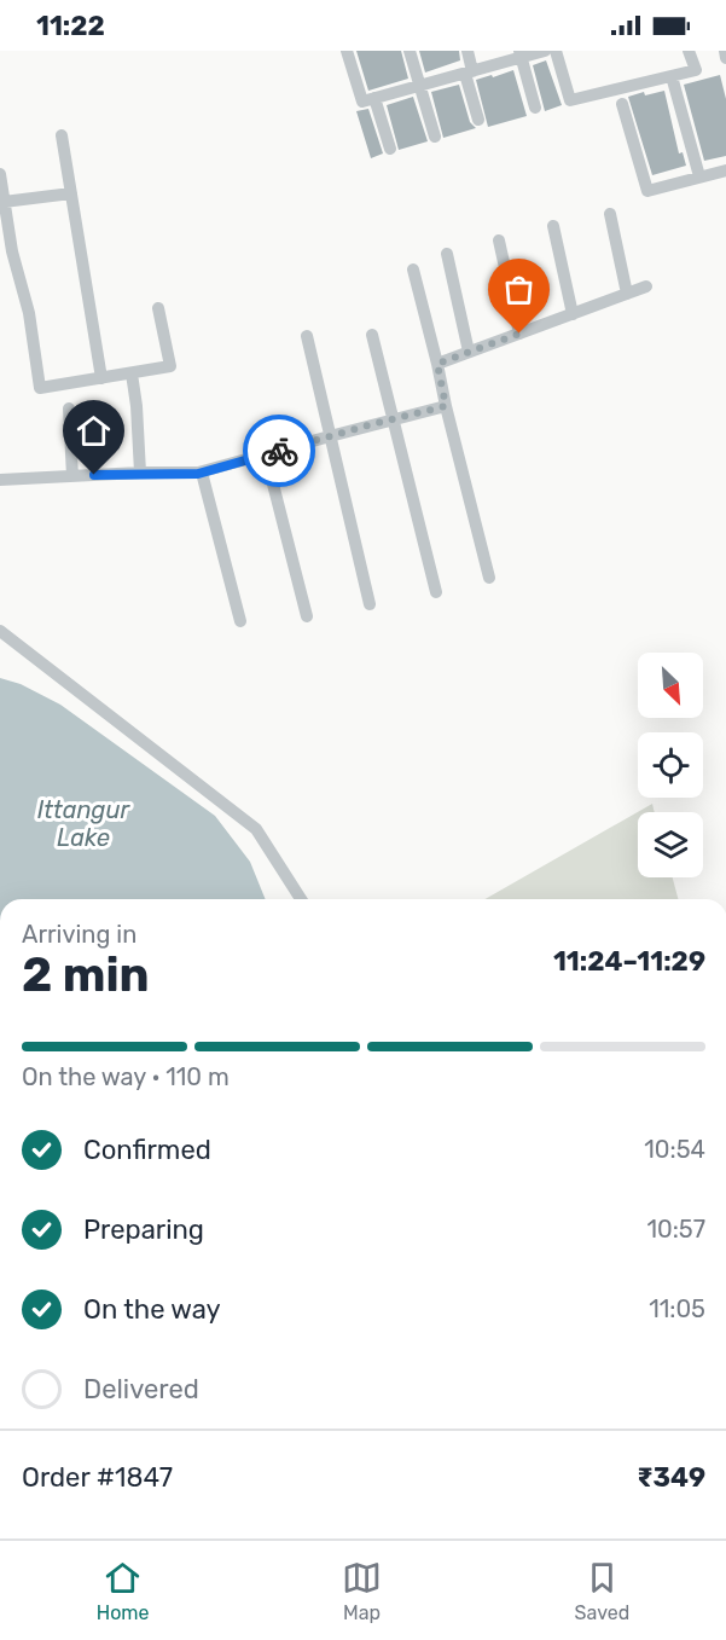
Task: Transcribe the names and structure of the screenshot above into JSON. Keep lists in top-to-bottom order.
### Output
{
  "water": ["Ittangur Lake"],
  "north": "bottom right",
  "page": {
    "status": "11:22",
    "heading": ["2 min", "Arriving in", "11:24–11:29"],
    "panel": ["Order #1847", "₹349"],
    "bar": "On the way · 110 m",
    "list": [
      ["Confirmed", "10:54"],
      ["Preparing", "10:57"],
      ["On the way", "11:05"],
      "Delivered"
    ],
    "tabs": ["Home", "Map", "Saved"]
  }
}
